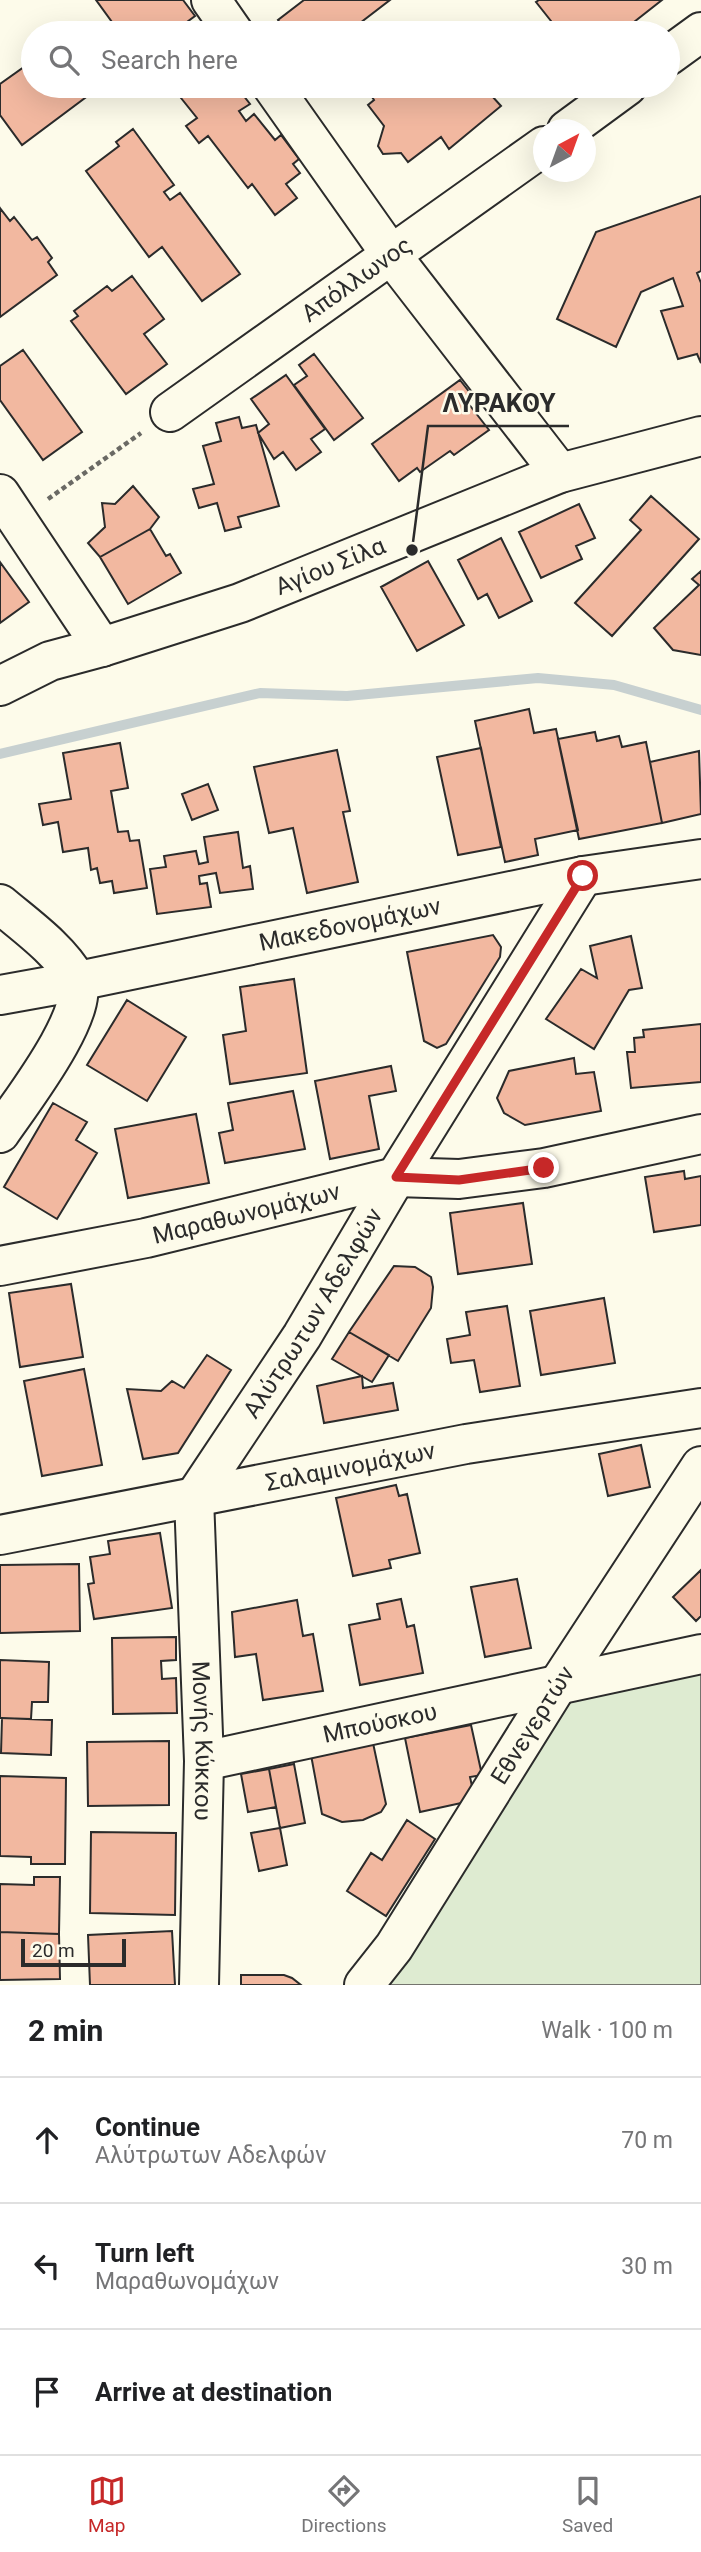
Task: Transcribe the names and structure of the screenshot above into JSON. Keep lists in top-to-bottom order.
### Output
{
  "streets": {
    "street": [
      "Απόλλωνος",
      "Αγίου Σίλα",
      "Μακεδονομάχων",
      "Μαραθωνομάχων",
      "Αλύτρωτων Αδελφών",
      "Σαλαμινομάχων",
      "Μπούσκου",
      "Εθνεγερτών",
      "Μονής Κύκκου"
    ]
  },
  "crossings": [
    ["Μακεδονομάχων", "Αλύτρωτων Αδελφών"],
    ["Μαραθωνομάχων", "Αλύτρωτων Αδελφών"],
    ["Αλύτρωτων Αδελφών", "Σαλαμινομάχων"],
    ["Αλύτρωτων Αδελφών", "Μονής Κύκκου"],
    ["Σαλαμινομάχων", "Μονής Κύκκου"],
    ["Μπούσκου", "Εθνεγερτών"],
    ["Μπούσκου", "Μονής Κύκκου"]
  ],
  "places": ["ΛΥΡΑΚΟΥ"],
  "scale_bar": "20 m",
  "north": "top right",
  "page": {
    "search": "Search here",
    "scale": "20 m",
    "heading": ["2 min", "Walk · 100 m"],
    "list": [
      ["Continue", "Αλύτρωτων Αδελφών", "70 m"],
      ["Turn left", "Μαραθωνομάχων", "30 m"],
      "Arrive at destination"
    ],
    "nav": ["Map", "Directions", "Saved"]
  }
}
